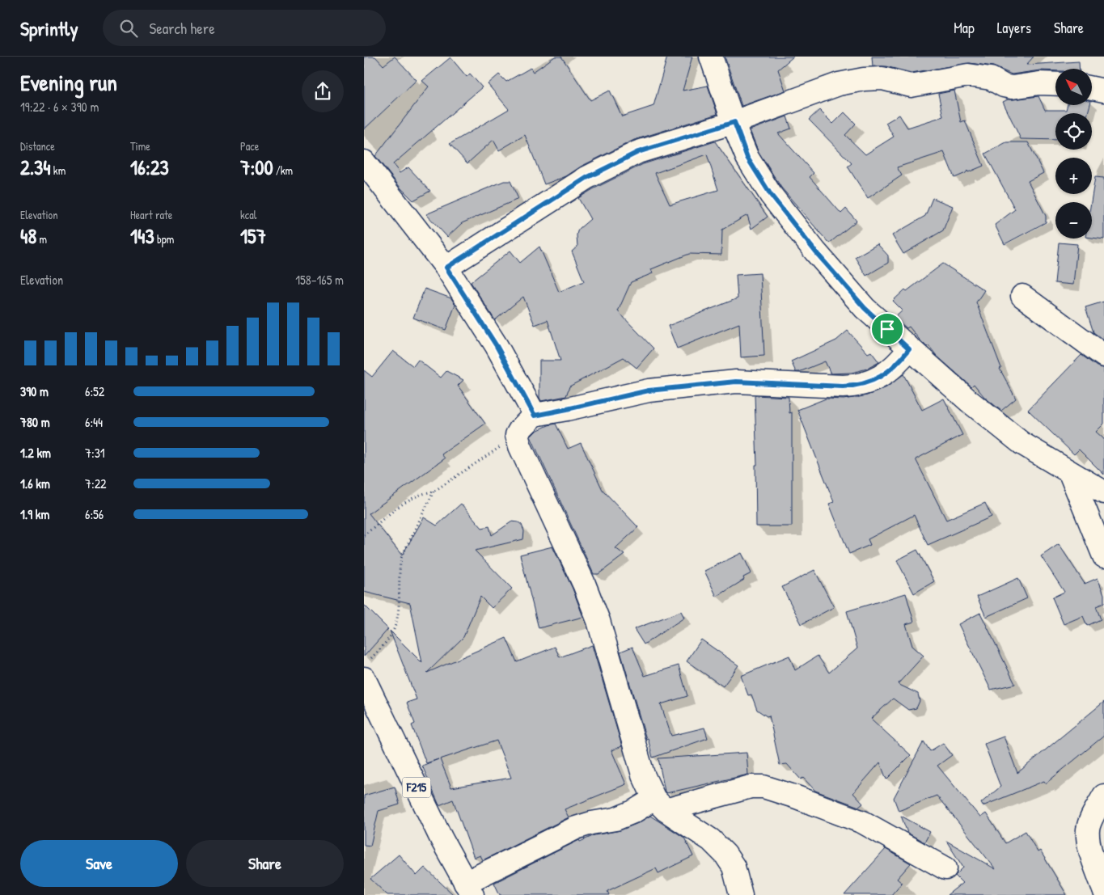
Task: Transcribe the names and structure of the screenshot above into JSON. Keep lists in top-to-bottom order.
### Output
{
  "streets": {
    "street": ["F215"]
  },
  "north": "top left",
  "page": {
    "header": "Sprintly",
    "search": "Search here",
    "nav": ["Map", "Layers", "Share"],
    "heading": ["Evening run", "19:22 · 6 × 390 m"],
    "map_buttons": ["+", "−"],
    "stats": [
      ["Distance", "2.34 km"],
      ["Time", "16:23"],
      ["Pace", "7:00 /km"],
      ["Elevation", "48 m"],
      ["Heart rate", "143 bpm"],
      ["kcal", "157"]
    ],
    "chart": ["Elevation", "158–165 m"],
    "list": [
      {
        "name": "390 m",
        "note": "6:52"
      },
      {
        "name": "780 m",
        "note": "6:44"
      },
      {
        "name": "1.2 km",
        "note": "7:31"
      },
      {
        "name": "1.6 km",
        "note": "7:22"
      },
      {
        "name": "1.9 km",
        "note": "6:56"
      }
    ],
    "buttons": ["Save", "Share"]
  }
}
